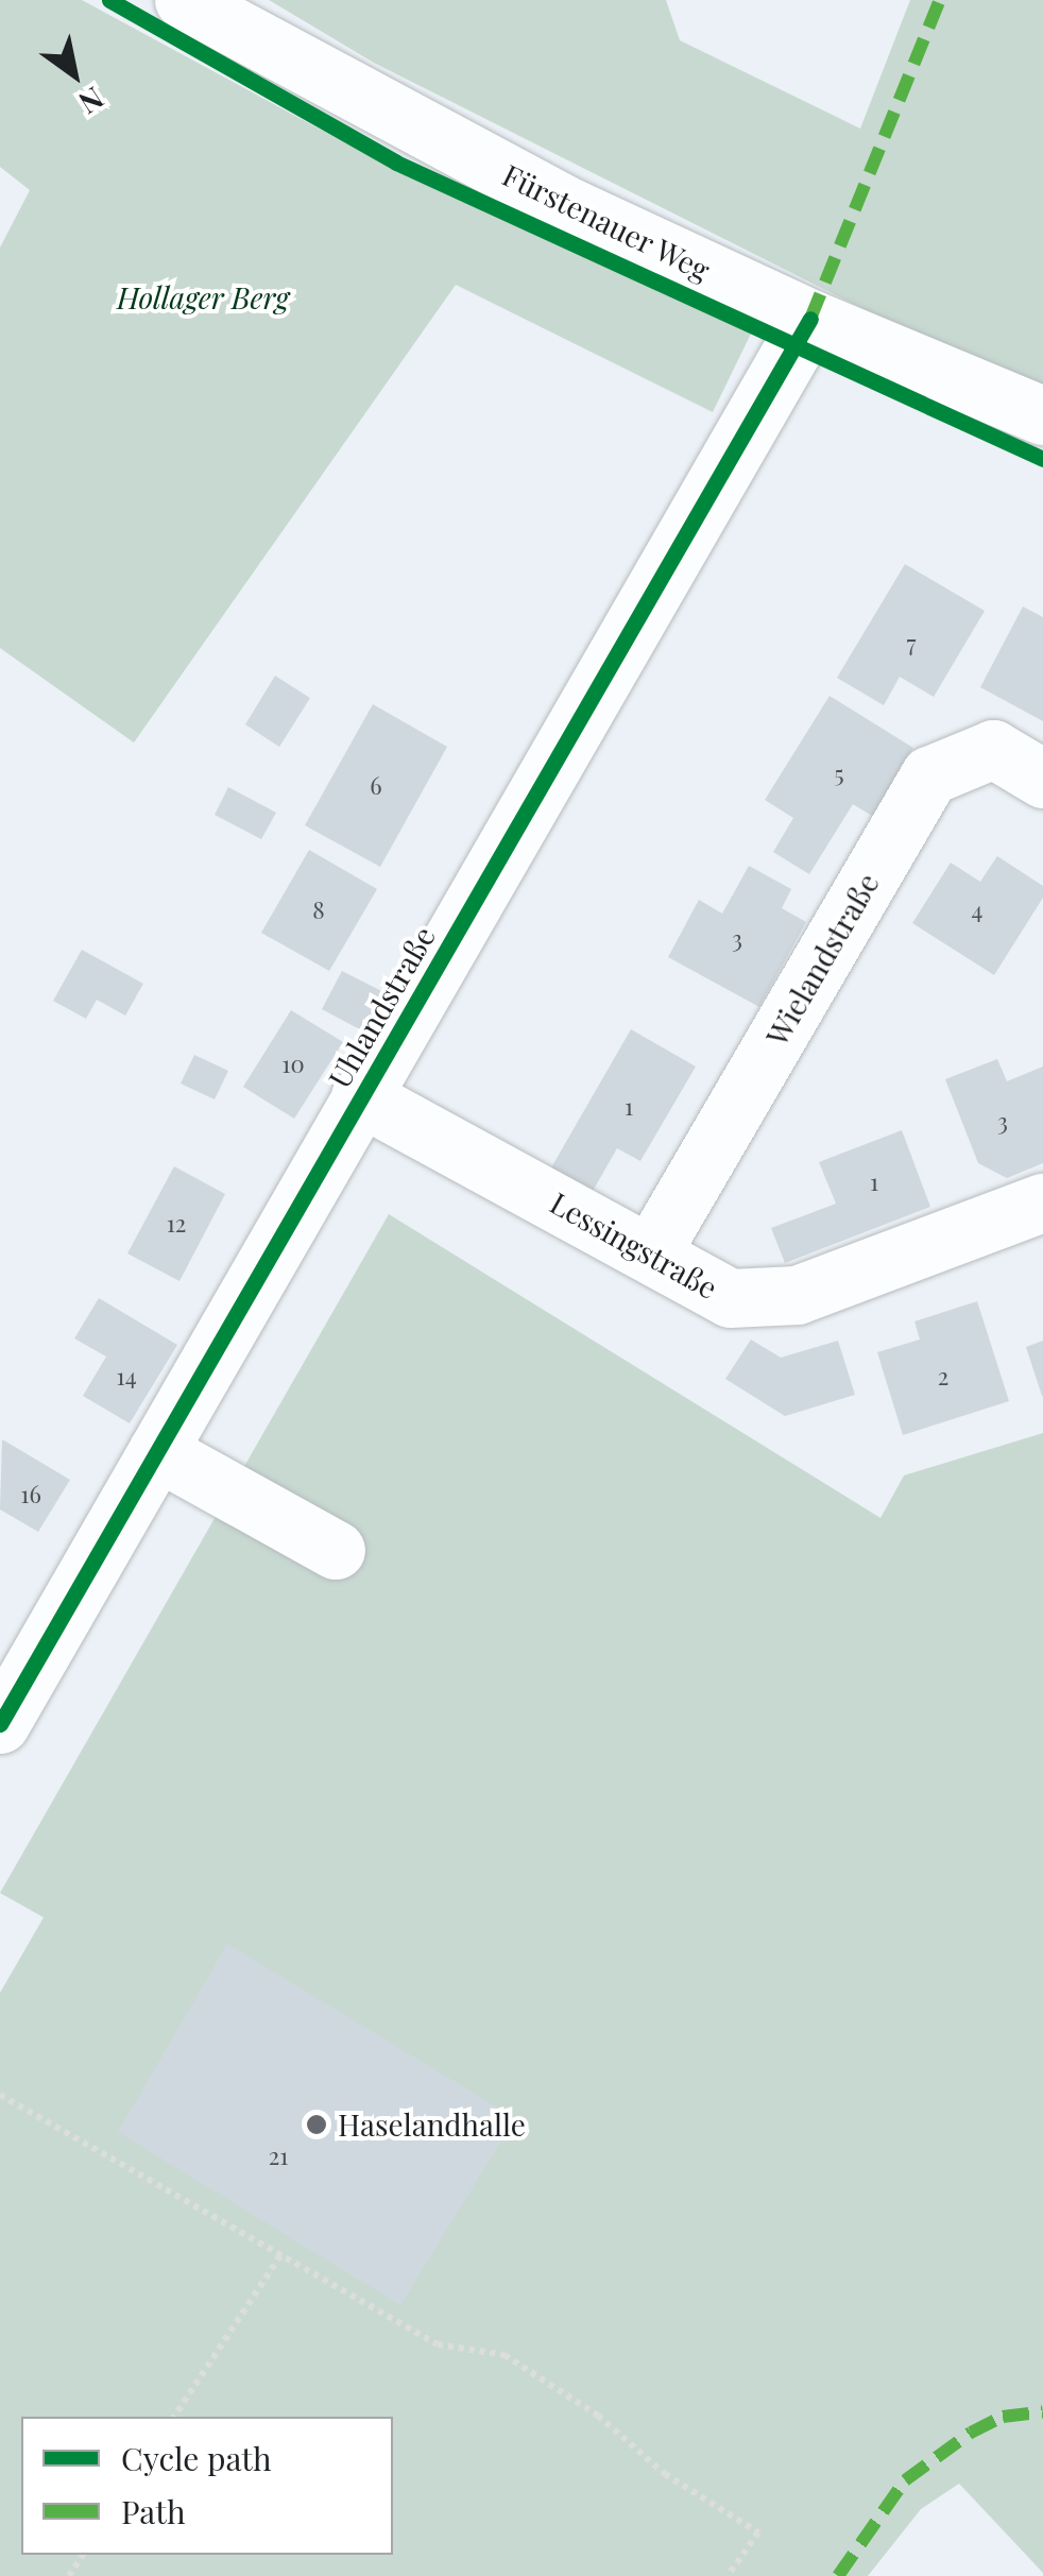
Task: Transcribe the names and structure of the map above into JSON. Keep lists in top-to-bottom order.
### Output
{
  "streets": {
    "street": [
      "Fürstenauer Weg",
      "Wielandstraße",
      "Uhlandstraße",
      "Lessingstraße"
    ]
  },
  "crossings": [
    ["Fürstenauer Weg", "Uhlandstraße"],
    ["Wielandstraße", "Lessingstraße"],
    ["Uhlandstraße", "Lessingstraße"]
  ],
  "parks": ["Hollager Berg"],
  "places": ["Haselandhalle"],
  "house_numbers": [
    "7",
    "5",
    "6",
    "8",
    "4",
    "3",
    "10",
    "1",
    "3",
    "1",
    "12",
    "14",
    "2",
    "16",
    "21"
  ],
  "legend": ["Cycle path", "Path"],
  "north": "bottom right"
}
